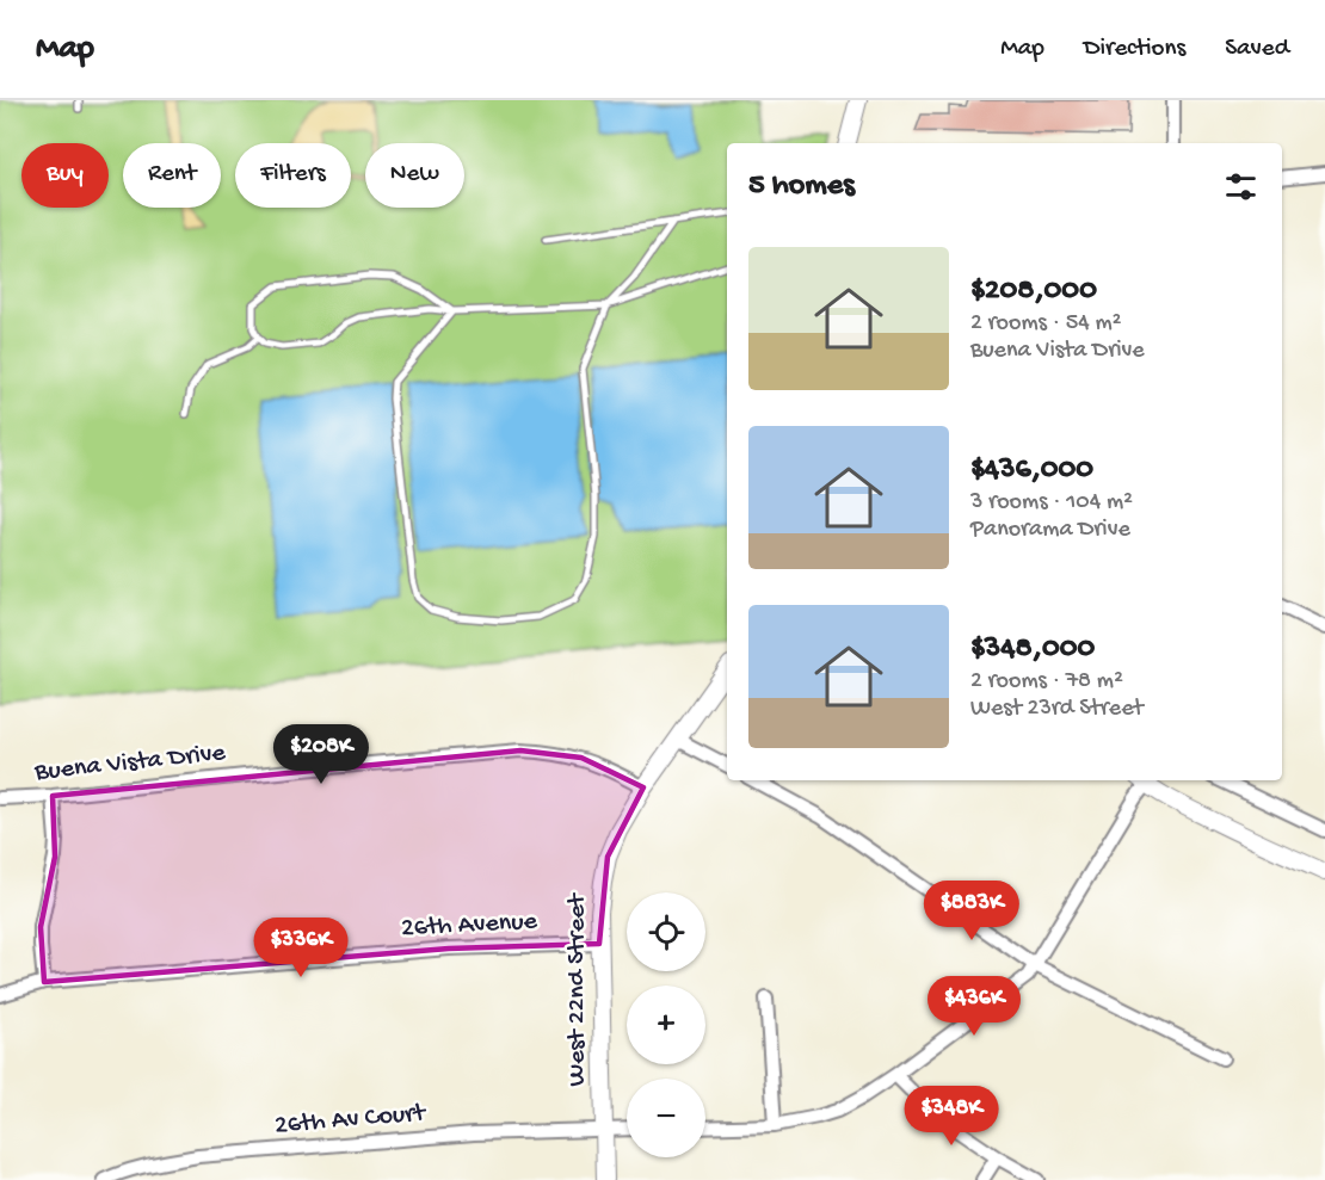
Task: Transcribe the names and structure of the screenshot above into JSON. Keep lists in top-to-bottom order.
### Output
{
  "streets": {
    "street": [
      "Buena Vista Drive",
      "26th Avenue",
      "West 22nd Street",
      "26th Av Court"
    ]
  },
  "crossings": [
    ["Buena Vista Drive", "West 22nd Street"],
    ["26th Avenue", "West 22nd Street"],
    ["West 22nd Street", "26th Av Court"]
  ],
  "page": {
    "header": "Map",
    "nav": ["Map", "Directions", "Saved"],
    "chip": [
      "Buy",
      "Rent",
      "Filters",
      "New"
    ],
    "heading": "5 homes",
    "list": [
      {
        "name": "$208,000",
        "note": "2 rooms · 54 m² · Buena Vista Drive"
      },
      {
        "name": "$436,000",
        "note": "3 rooms · 104 m² · Panorama Drive"
      },
      {
        "name": "$348,000",
        "note": "2 rooms · 78 m² · West 23rd Street"
      }
    ],
    "price": [
      "$208K",
      "$883K",
      "$336K",
      "$436K",
      "$348K"
    ],
    "map_buttons": ["+", "−"]
  }
}
